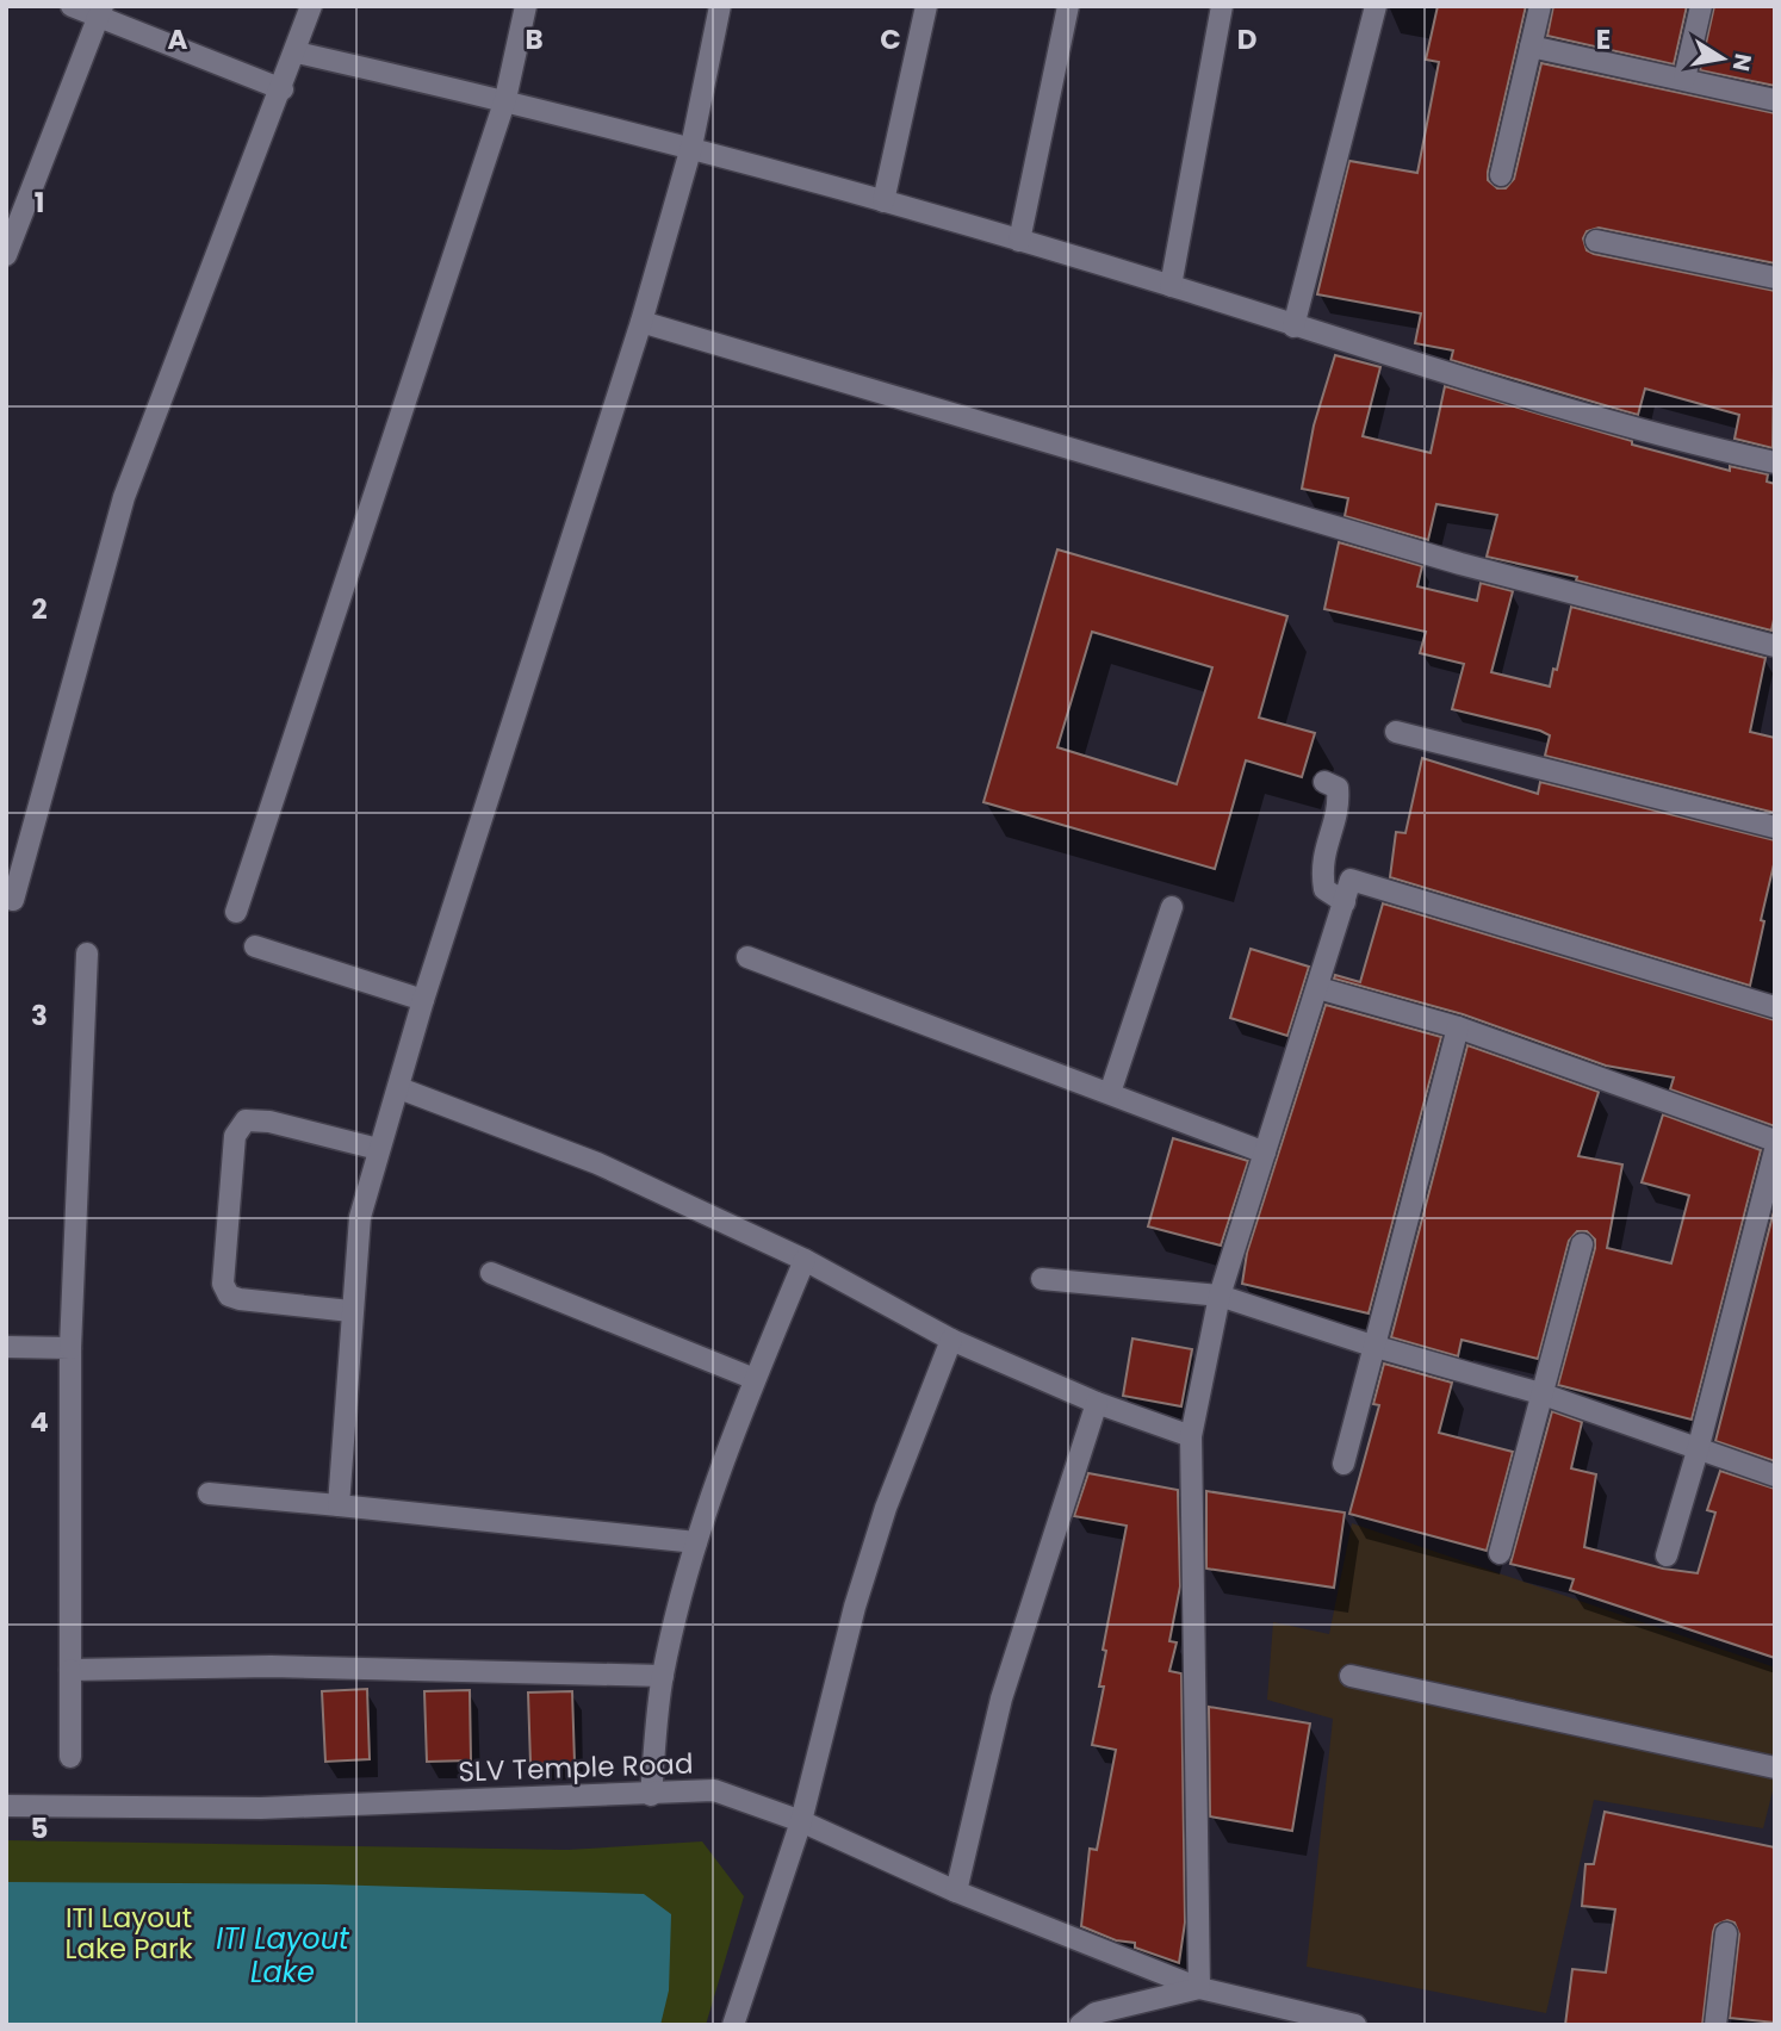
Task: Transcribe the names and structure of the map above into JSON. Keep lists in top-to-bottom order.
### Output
{
  "streets": {
    "street": ["SLV Temple Road"]
  },
  "water": ["ITI Layout Lake"],
  "parks": ["ITI Layout Lake Park"],
  "north": "right",
  "grid": {
    "columns": [
      "A",
      "B",
      "C",
      "D",
      "E"
    ],
    "rows": [
      "1",
      "2",
      "3",
      "4",
      "5"
    ]
  }
}
